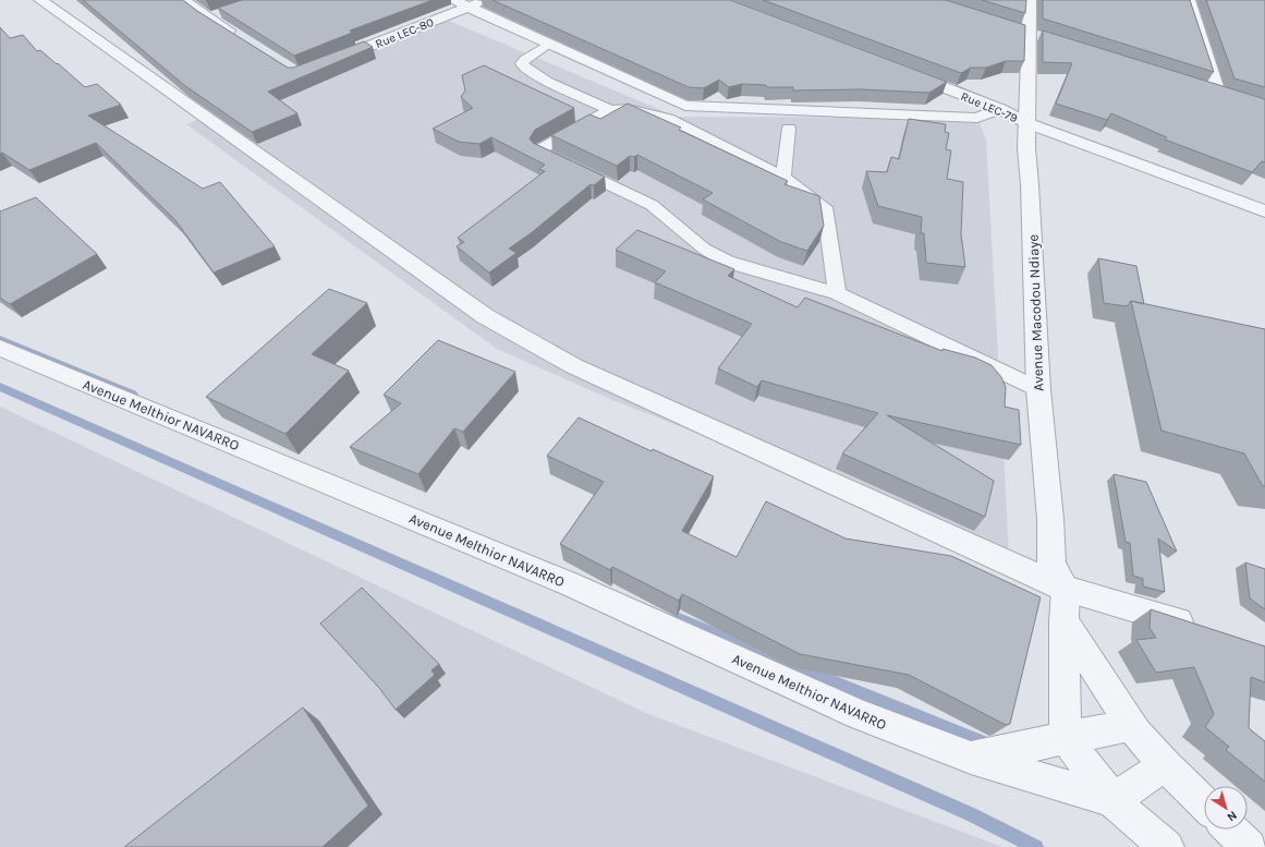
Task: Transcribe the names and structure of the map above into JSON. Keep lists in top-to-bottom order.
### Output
{
  "streets": {
    "street": [
      "Rue LEC-80",
      "Rue LEC-79",
      "Avenue Macodou Ndiaye",
      "Avenue Melthior NAVARRO"
    ]
  },
  "crossings": [
    ["Rue LEC-79", "Avenue Macodou Ndiaye"]
  ],
  "north": "bottom right"
}
